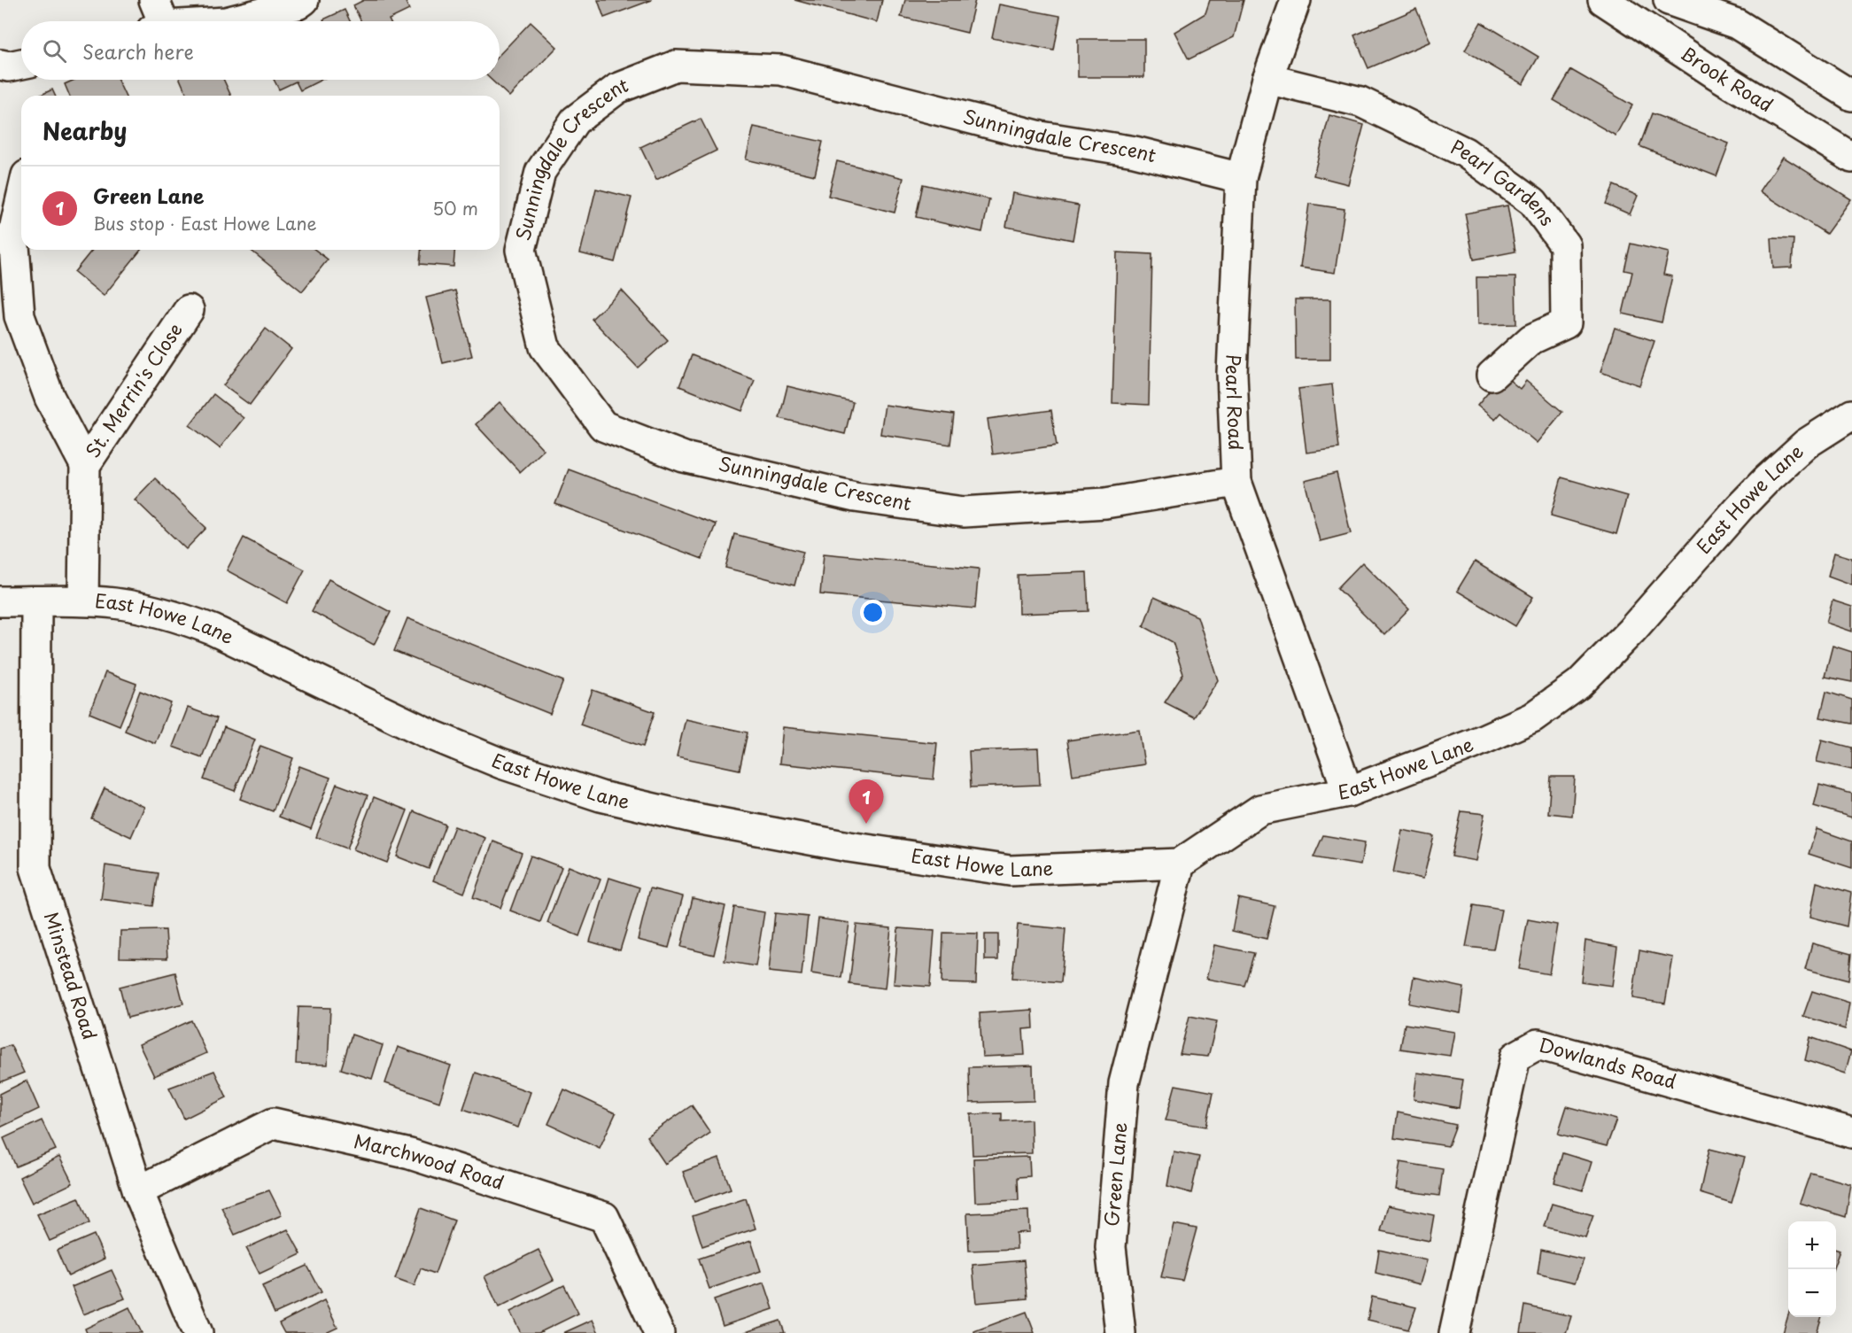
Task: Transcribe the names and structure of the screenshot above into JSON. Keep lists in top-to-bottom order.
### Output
{
  "streets": {
    "street": [
      "Brook Road",
      "Sunningdale Crescent",
      "Pearl Gardens",
      "St. Merrin's Close",
      "Pearl Road",
      "East Howe Lane",
      "Minstead Road",
      "Dowlands Road",
      "Marchwood Road",
      "Green Lane"
    ]
  },
  "crossings": [
    ["Sunningdale Crescent", "Pearl Road"],
    ["Pearl Gardens", "Pearl Road"],
    ["St. Merrin's Close", "East Howe Lane"],
    ["Pearl Road", "East Howe Lane"],
    ["East Howe Lane", "Minstead Road"],
    ["East Howe Lane", "Green Lane"],
    ["Minstead Road", "Marchwood Road"]
  ],
  "page": {
    "search": "Search here",
    "heading": "Nearby",
    "list": [
      {
        "mark": "1",
        "name": "Green Lane",
        "note": "Bus stop · East Howe Lane",
        "value": "50 m"
      }
    ],
    "pins": "1",
    "map_buttons": ["+", "−"]
  }
}
